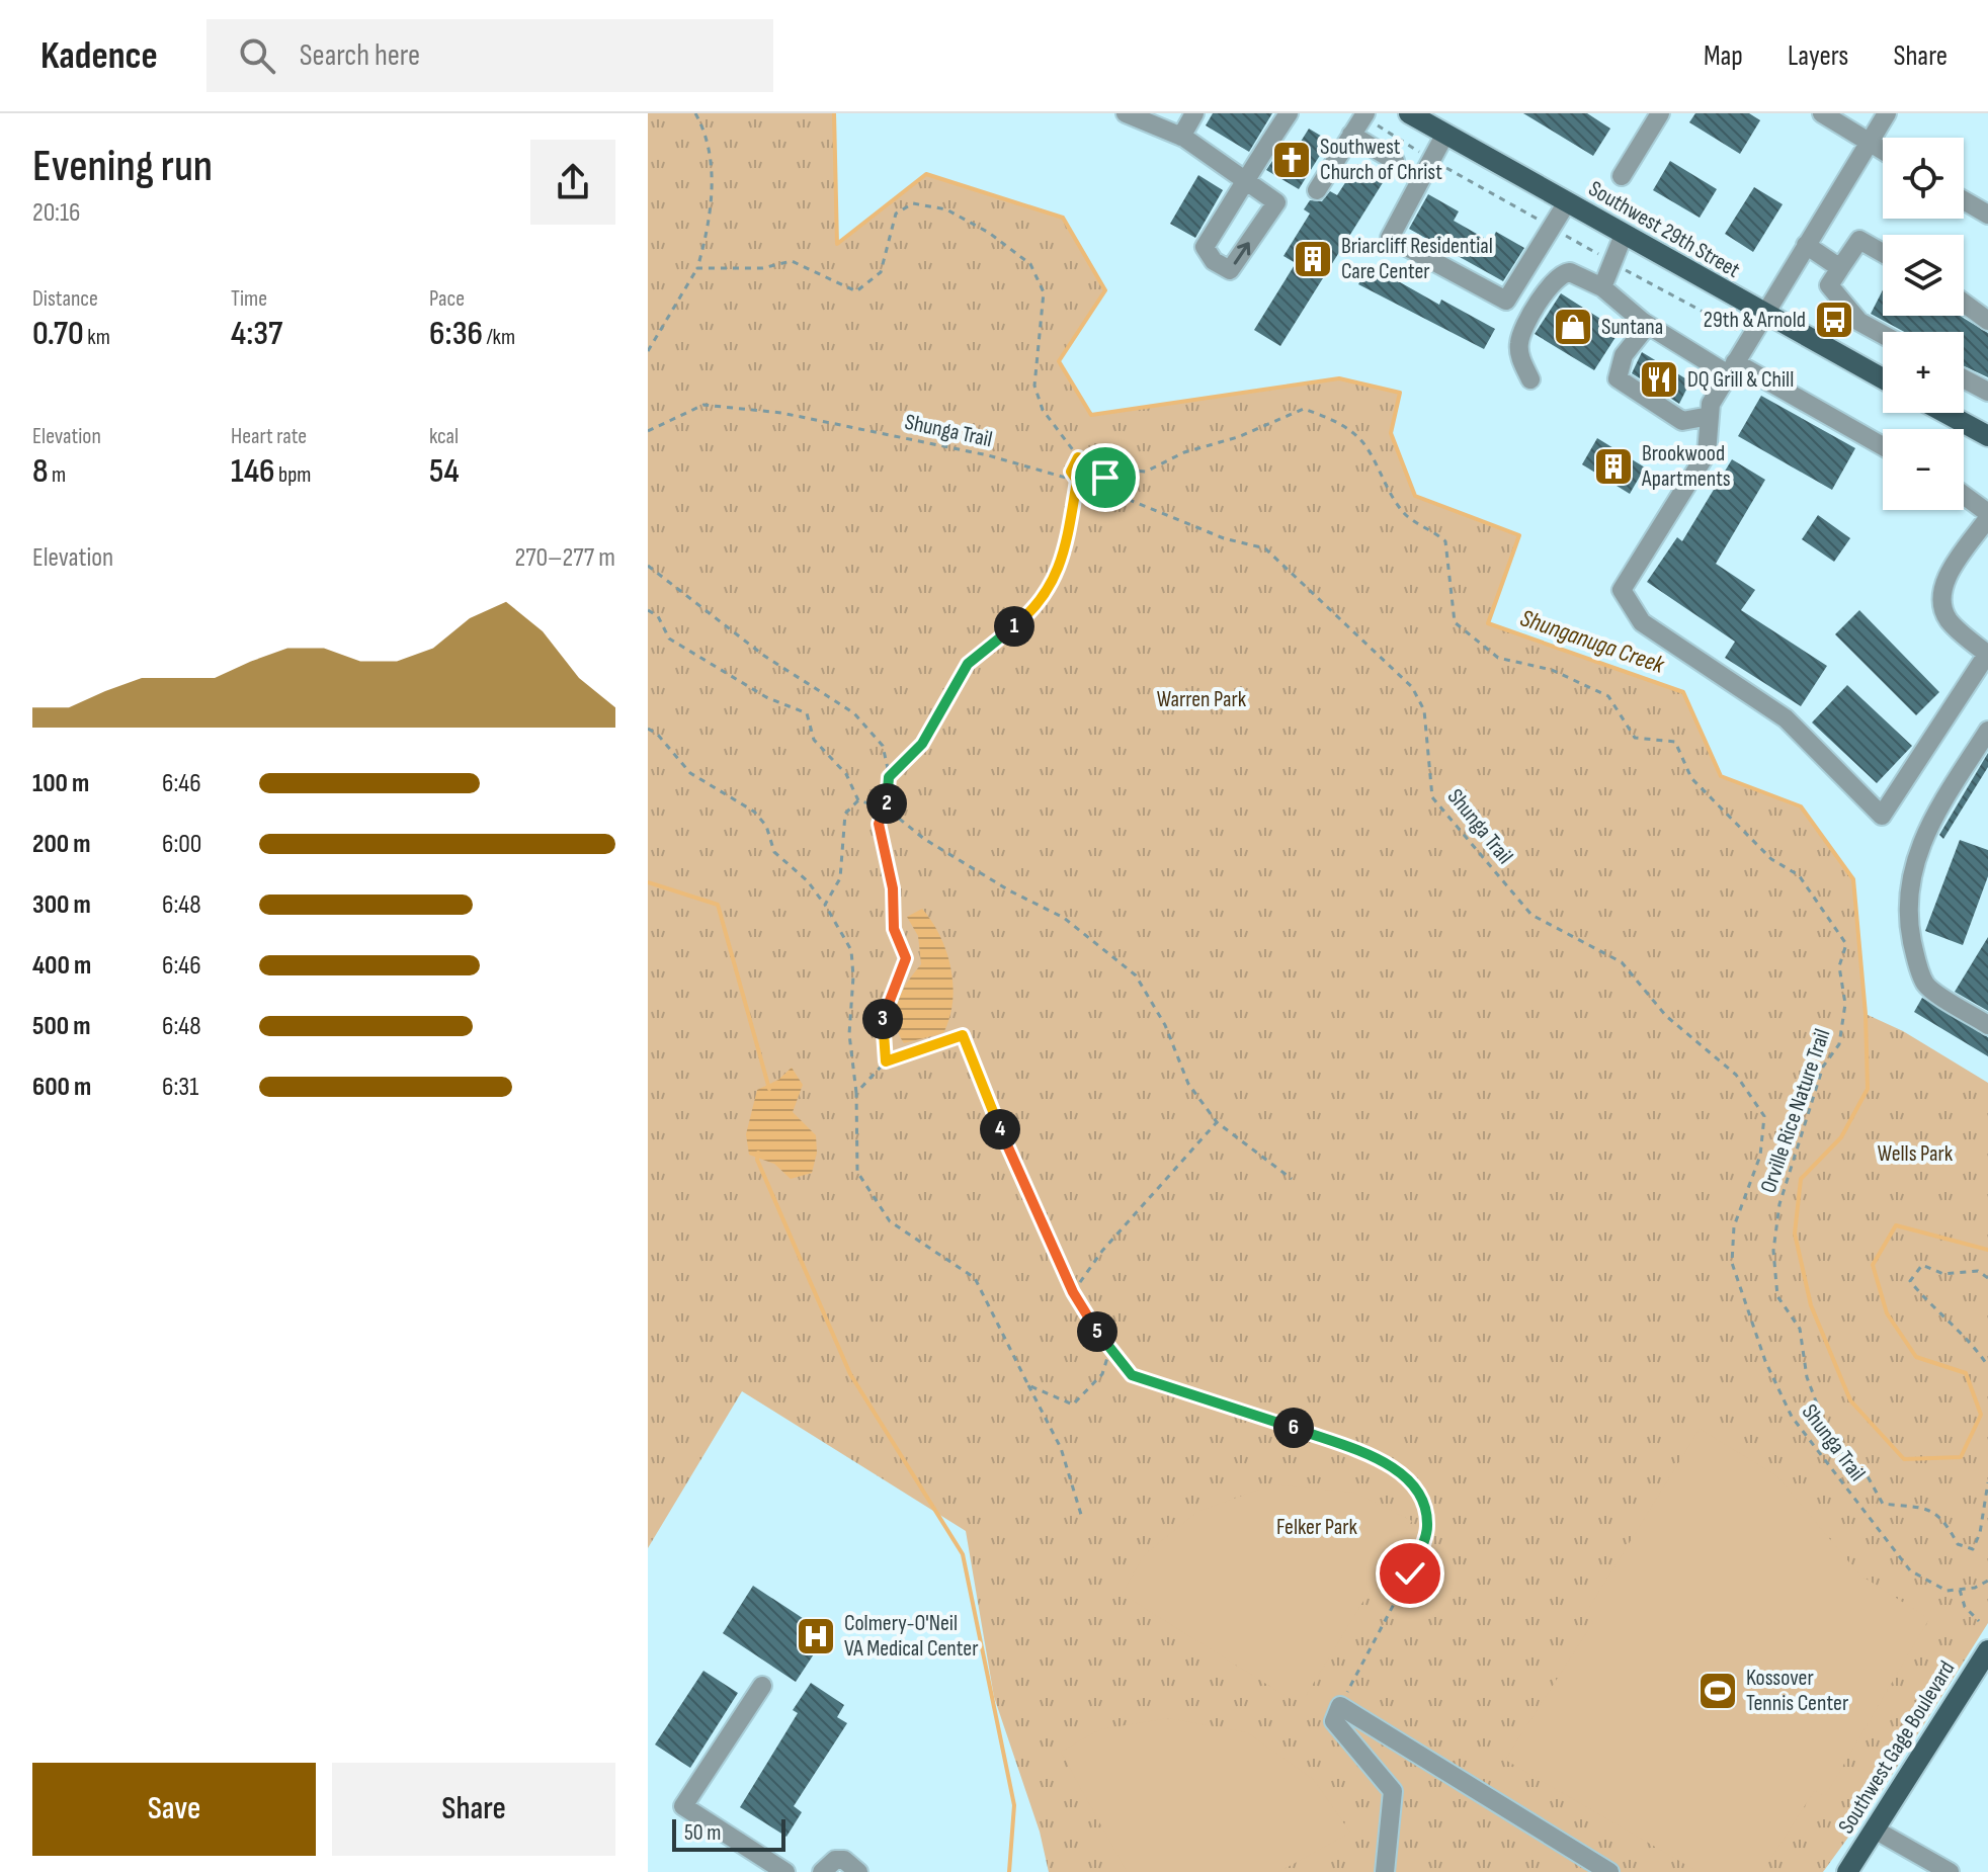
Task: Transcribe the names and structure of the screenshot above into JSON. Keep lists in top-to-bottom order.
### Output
{
  "streets": {
    "main road": ["Southwest 29th Street", "Southwest Gage Boulevard"],
    "path": ["Shunga Trail", "Orville Rice Nature Trail"]
  },
  "water": ["Shunganuga Creek"],
  "parks": ["Warren Park", "Wells Park", "Felker Park"],
  "places": {
    "church": ["Southwest Church of Christ"],
    "building": ["Briarcliff Residential Care Center", "Brookwood Apartments"],
    "bus stop": ["29th & Arnold"],
    "shop": ["Suntana"],
    "restaurant": ["DQ Grill & Chill"],
    "hospital": ["Colmery-O'Neil VA Medical Center"],
    "sports": ["Kossover Tennis Center"]
  },
  "scale_bar": "50 m",
  "page": {
    "header": "Kadence",
    "search": "Search here",
    "nav": ["Map", "Layers", "Share"],
    "heading": ["Evening run", "20:16"],
    "map_buttons": ["+", "−"],
    "stats": [
      ["Distance", "0.70 km"],
      ["Time", "4:37"],
      ["Pace", "6:36 /km"],
      ["Elevation", "8 m"],
      ["Heart rate", "146 bpm"],
      ["kcal", "54"]
    ],
    "chart": ["Elevation", "270–277 m"],
    "pins": [
      "1",
      "2",
      "3",
      "4",
      "5",
      "6"
    ],
    "list": [
      {
        "name": "100 m",
        "note": "6:46"
      },
      {
        "name": "200 m",
        "note": "6:00"
      },
      {
        "name": "300 m",
        "note": "6:48"
      },
      {
        "name": "400 m",
        "note": "6:46"
      },
      {
        "name": "500 m",
        "note": "6:48"
      },
      {
        "name": "600 m",
        "note": "6:31"
      }
    ],
    "buttons": ["Save", "Share"],
    "scale": "50 m"
  }
}
